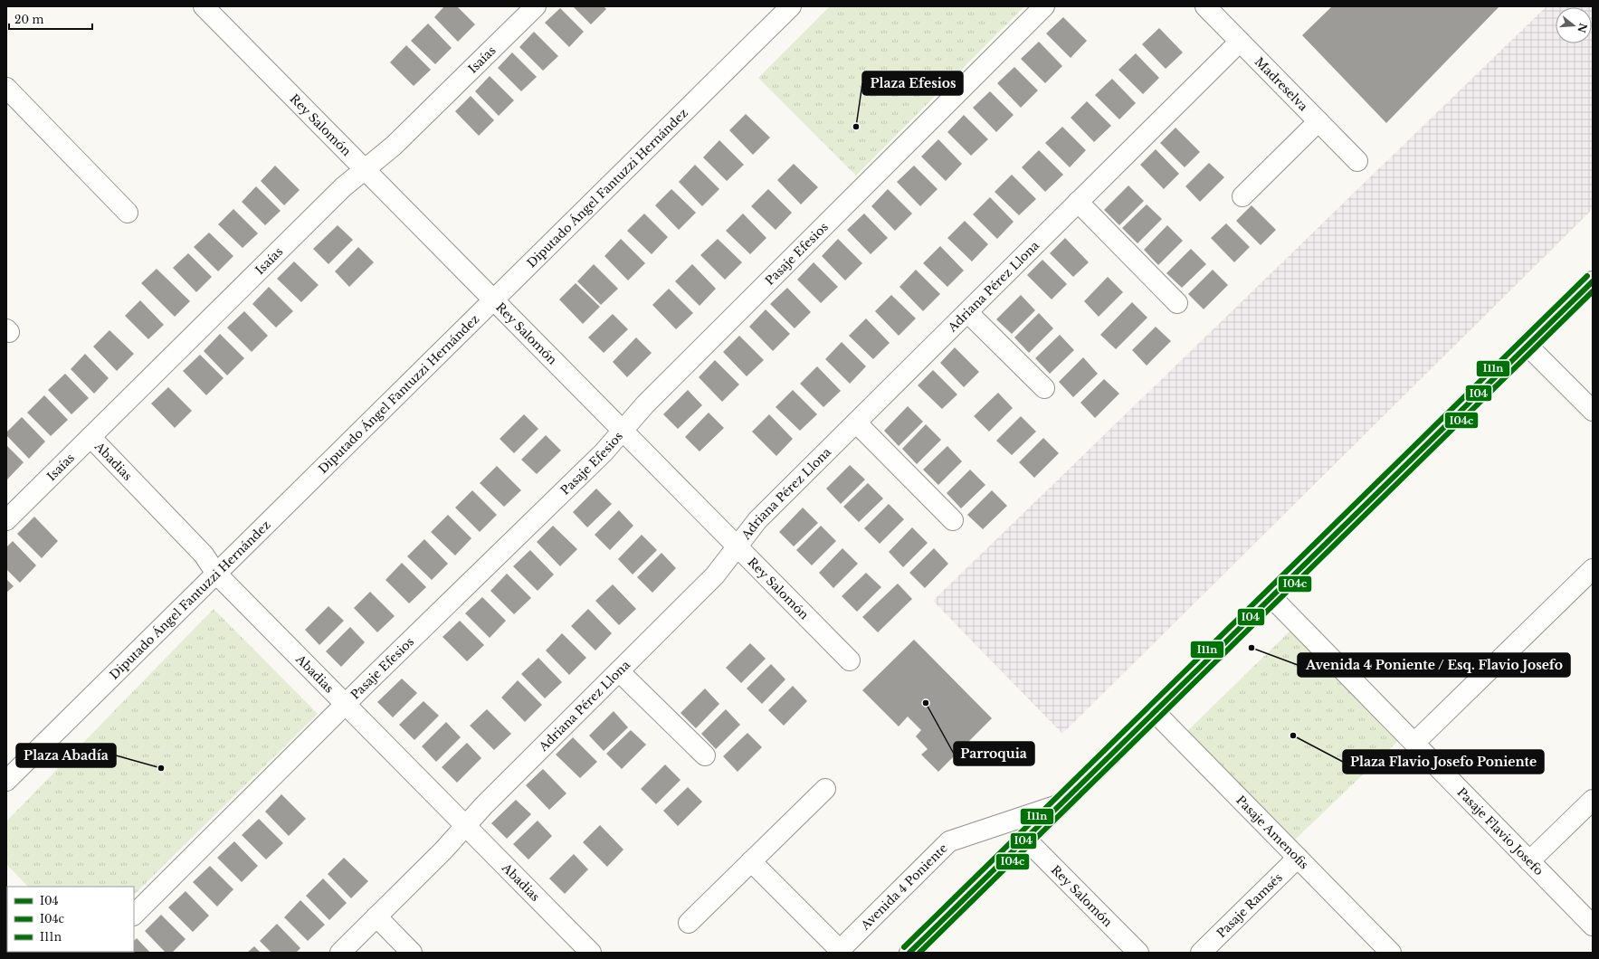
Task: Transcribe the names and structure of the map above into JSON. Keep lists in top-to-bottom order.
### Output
{
  "streets": {
    "street": [
      "Isaías",
      "Madreselva",
      "Rey Salomón",
      "Diputado Ángel Fantuzzi Hernández",
      "Pasaje Efesios",
      "Adriana Pérez Llona",
      "Abadias",
      "Pasaje Flavio Josefo",
      "Pasaje Amenofis",
      "Avenida 4 Poniente",
      "Pasaje Ramsés"
    ]
  },
  "crossings": [
    ["Isaías", "Rey Salomón"],
    ["Isaías", "Abadias"],
    ["Madreselva", "Adriana Pérez Llona"],
    ["Rey Salomón", "Diputado Ángel Fantuzzi Hernández"],
    ["Rey Salomón", "Pasaje Efesios"],
    ["Rey Salomón", "Adriana Pérez Llona"],
    ["Rey Salomón", "Avenida 4 Poniente"],
    ["Diputado Ángel Fantuzzi Hernández", "Abadias"],
    ["Pasaje Efesios", "Abadias"],
    ["Adriana Pérez Llona", "Abadias"],
    ["Pasaje Flavio Josefo", "Avenida 4 Poniente"],
    ["Pasaje Amenofis", "Avenida 4 Poniente"],
    ["Pasaje Amenofis", "Pasaje Ramsés"]
  ],
  "places": [
    "Plaza Efesios",
    "Avenida 4 Poniente / Esq. Flavio Josefo",
    "Parroquia",
    "Plaza Flavio Josefo Poniente",
    "Plaza Abadía"
  ],
  "lines": ["transit line I11n", "transit line I04", "transit line I04c"],
  "legend": ["I04", "I04c", "I11n"],
  "scale_bar": "20 m",
  "north": "right"
}
